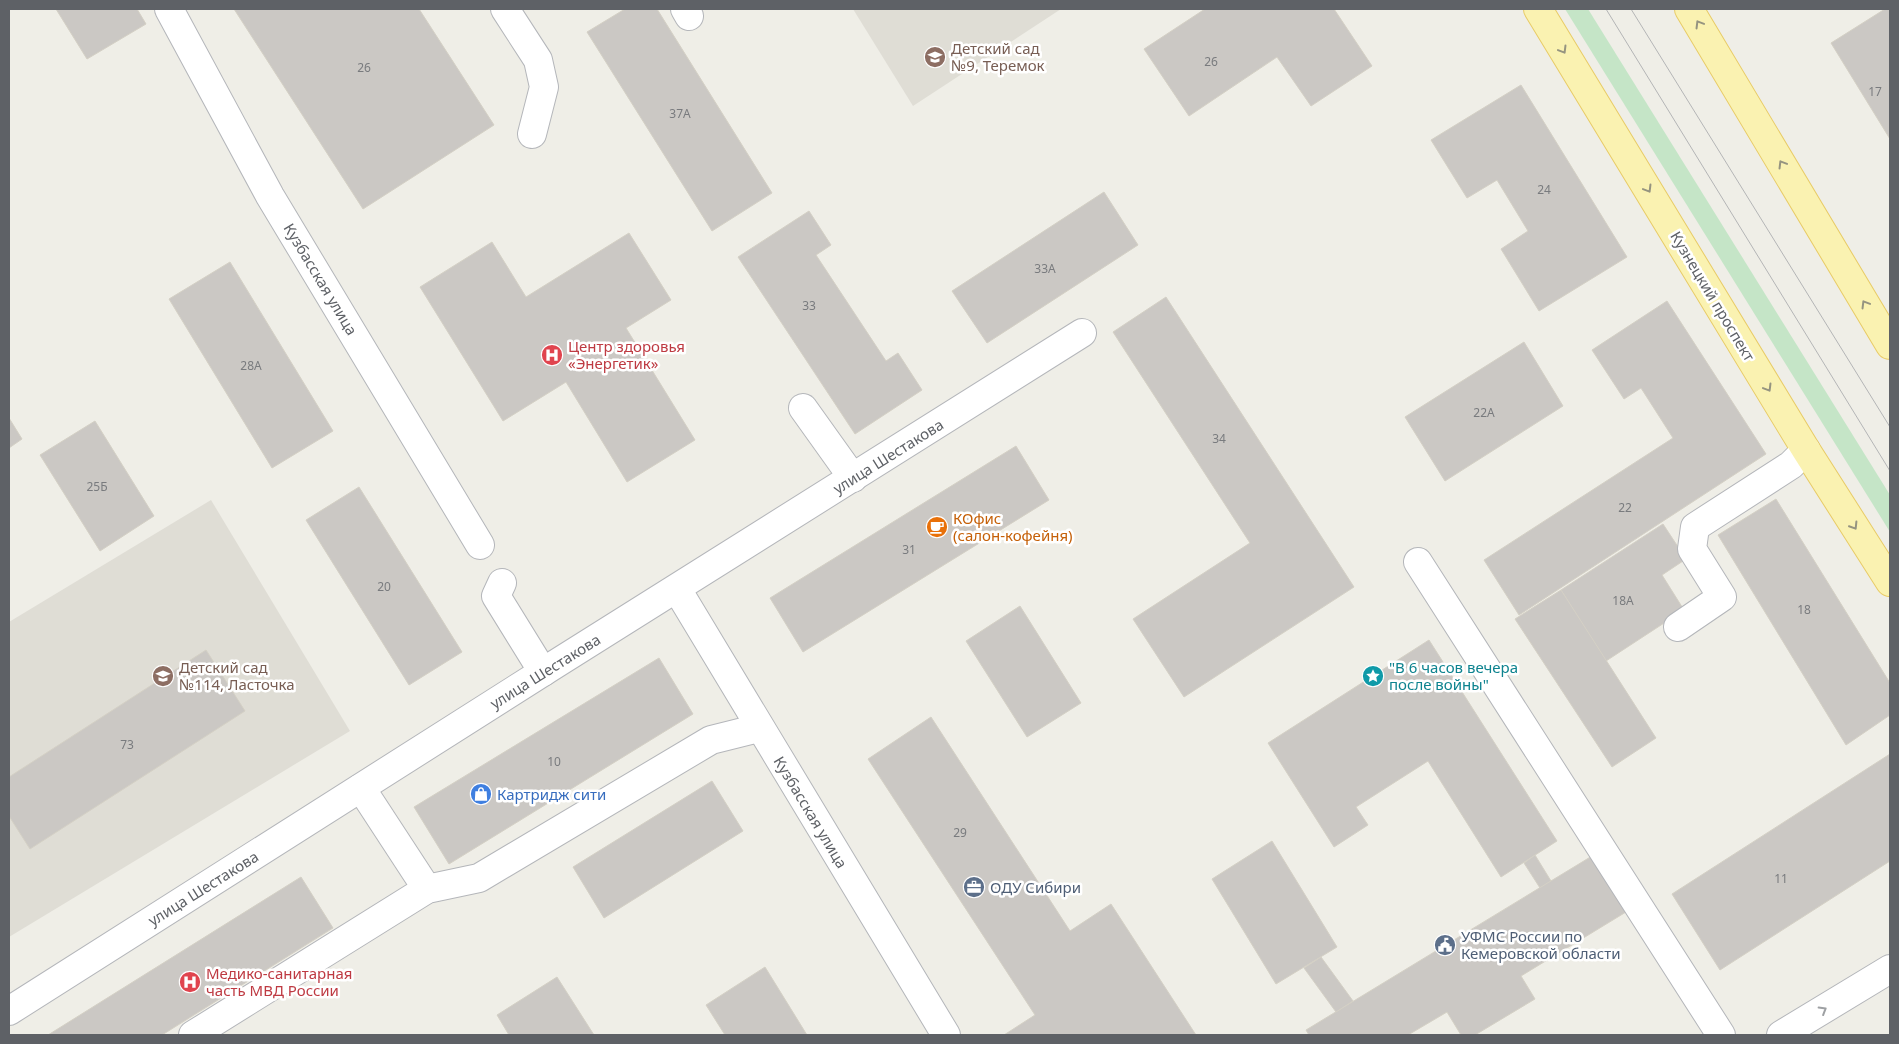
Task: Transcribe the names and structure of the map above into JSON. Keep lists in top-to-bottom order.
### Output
{
  "streets": {
    "main road": ["Кузнецкий проспект"],
    "street": ["Кузбасская улица", "улица Шестакова"]
  },
  "crossings": [
    ["Кузбасская улица", "улица Шестакова"]
  ],
  "places": {
    "school or university": ["Детский сад №9, Теремок", "Детский сад №114, Ласточка"],
    "hospital": ["Центр здоровья «Энергетик»", "Медико-санитарная часть МВД России"],
    "cafe": ["КОфис (салон-кофейня)"],
    "place": ["\"В 6 часов вечера после войны\""],
    "shop": ["Картридж сити"],
    "office": ["ОДУ Сибири"],
    "public building": ["УФМС России по Кемеровской области"]
  },
  "house_numbers": [
    "26",
    "26",
    "17",
    "37А",
    "24",
    "33А",
    "33",
    "28А",
    "22А",
    "34",
    "25Б",
    "22",
    "31",
    "20",
    "18А",
    "18",
    "73",
    "10",
    "29",
    "11"
  ]
}
